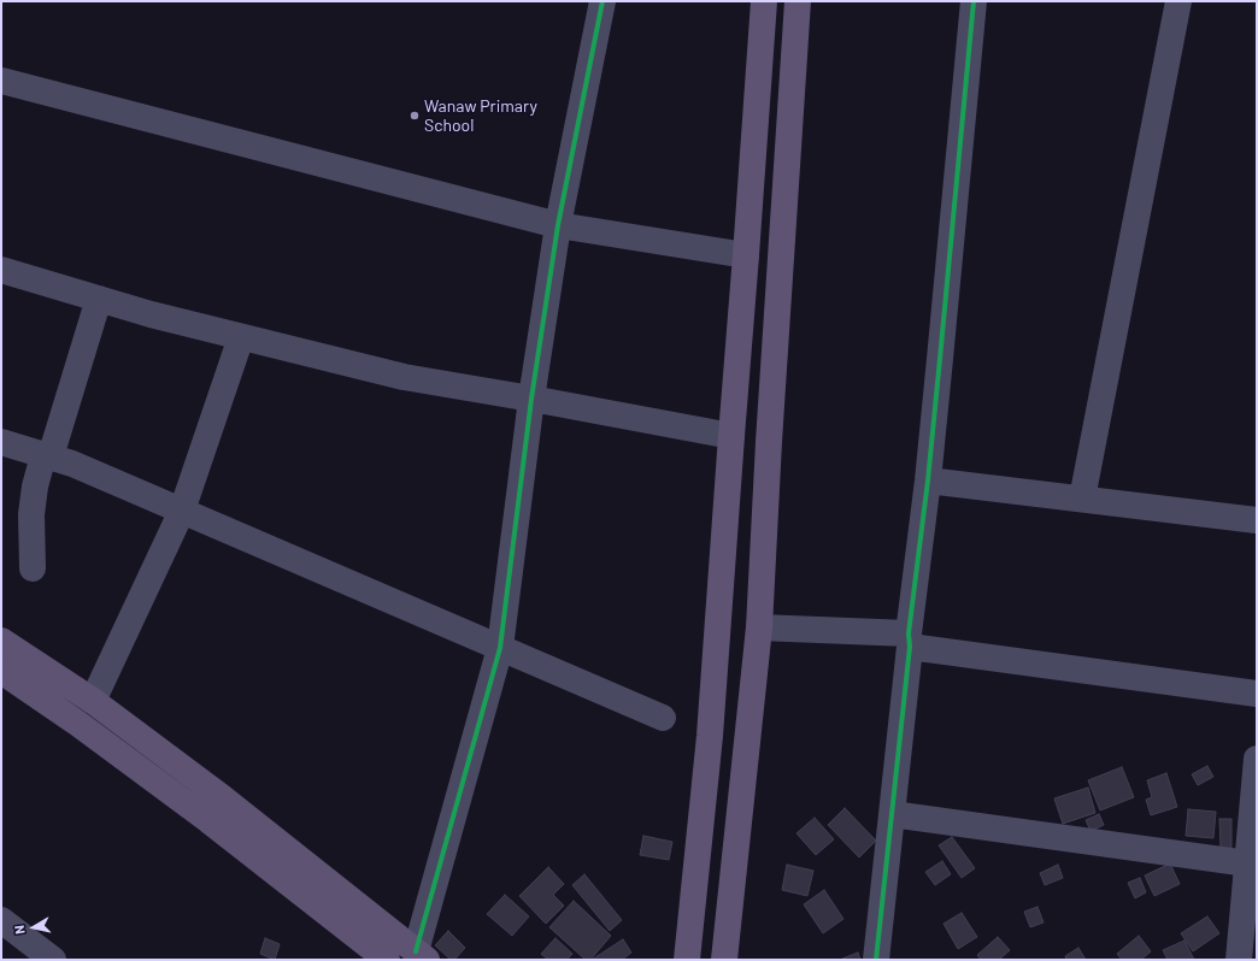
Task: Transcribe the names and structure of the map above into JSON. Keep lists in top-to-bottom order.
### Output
{
  "places": ["Wanaw Primary School"],
  "north": "left"
}
